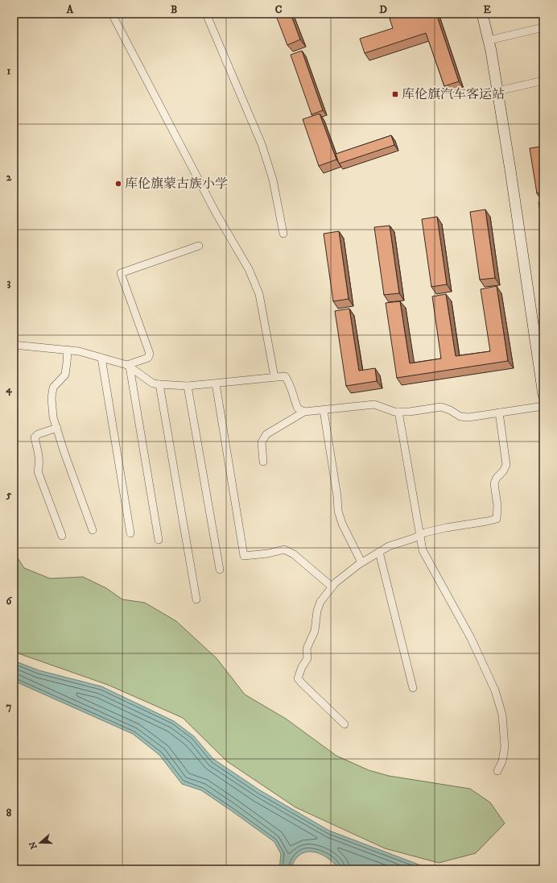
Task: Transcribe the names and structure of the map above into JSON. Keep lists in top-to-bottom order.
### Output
{
  "places": {
    "transit": ["库伦旗汽车客运站"],
    "other": ["库伦旗蒙古族小学"]
  },
  "north": "left",
  "grid": {
    "columns": [
      "A",
      "B",
      "C",
      "D",
      "E"
    ],
    "rows": [
      "1",
      "2",
      "3",
      "4",
      "5",
      "6",
      "7",
      "8"
    ]
  }
}
